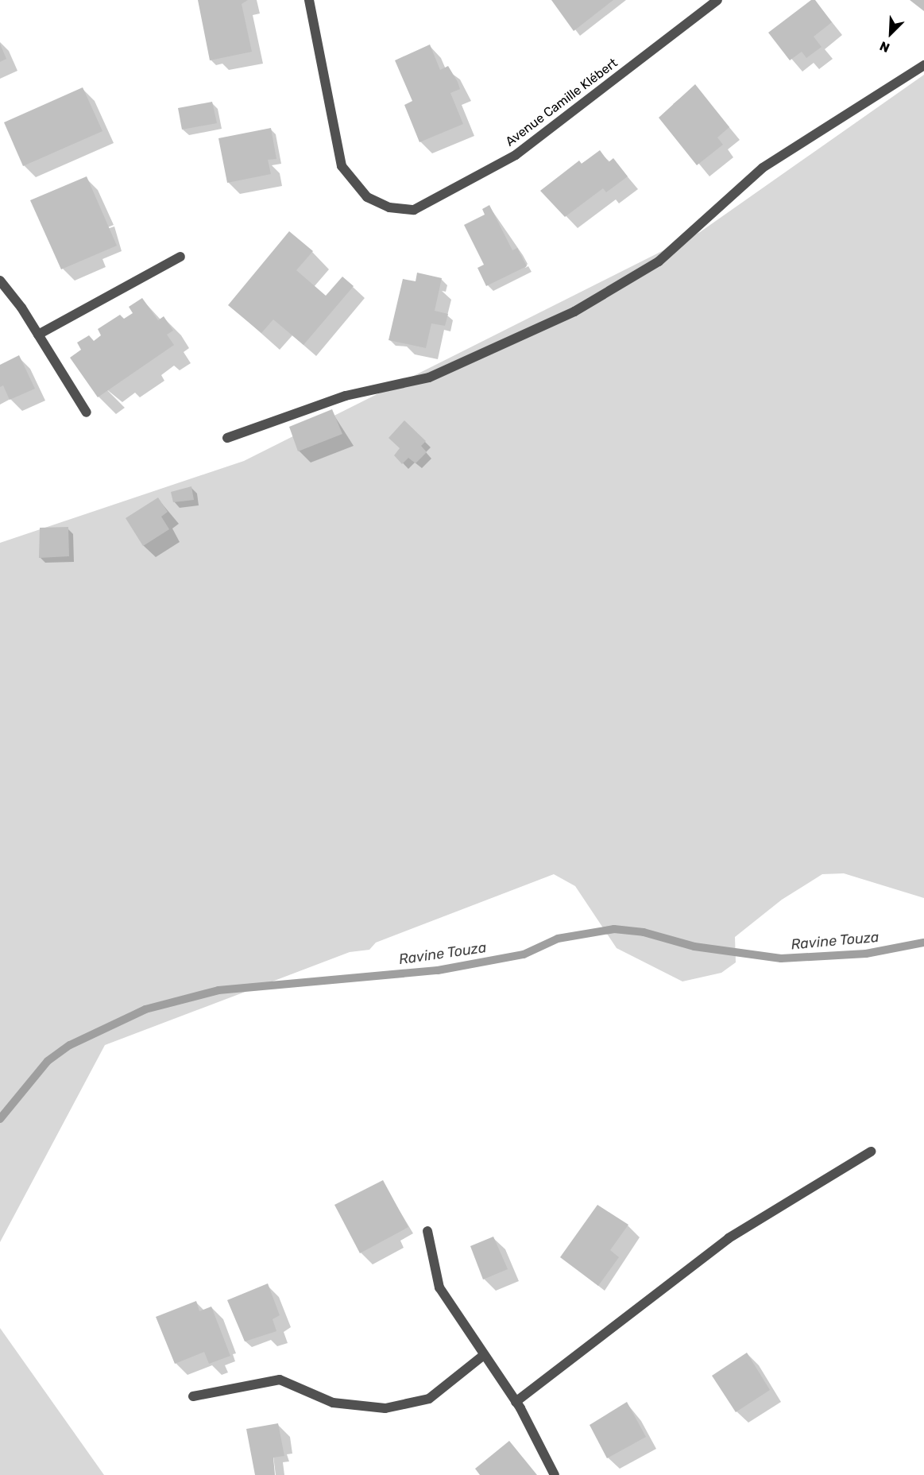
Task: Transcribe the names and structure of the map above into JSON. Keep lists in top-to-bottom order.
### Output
{
  "streets": {
    "street": ["Avenue Camille Klébert"]
  },
  "water": ["Ravine Touza"],
  "north": "bottom left"
}
